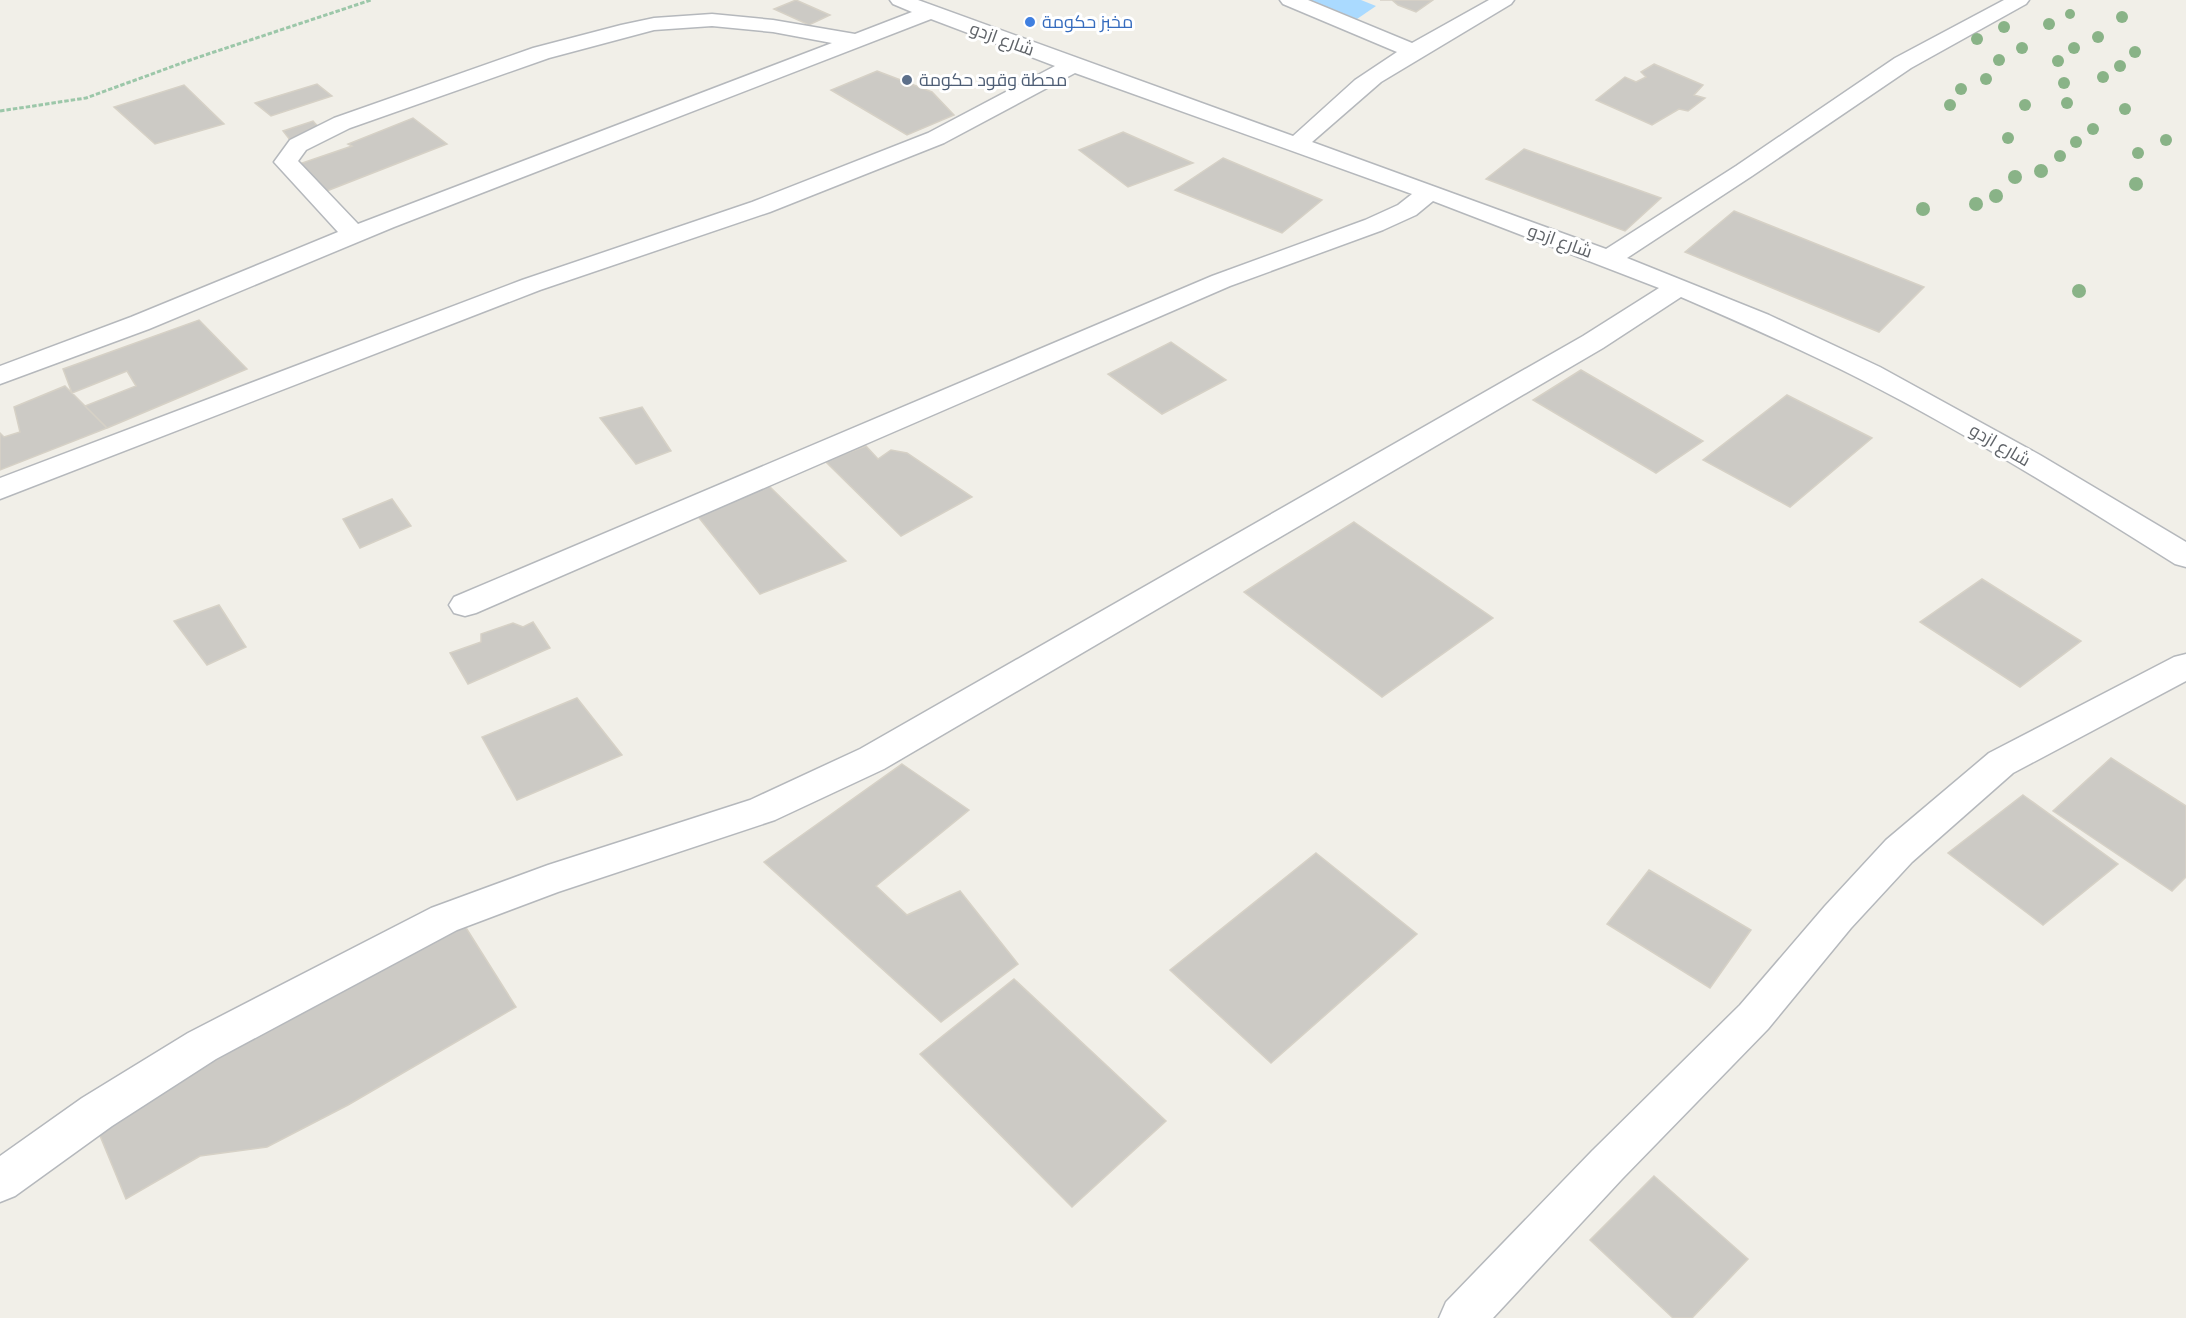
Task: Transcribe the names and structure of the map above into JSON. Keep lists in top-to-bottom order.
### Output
{
  "streets": {
    "street": ["شارع ازدو"]
  },
  "places": ["مخبز حكومة", "محطة وقود حكومة"]
}
